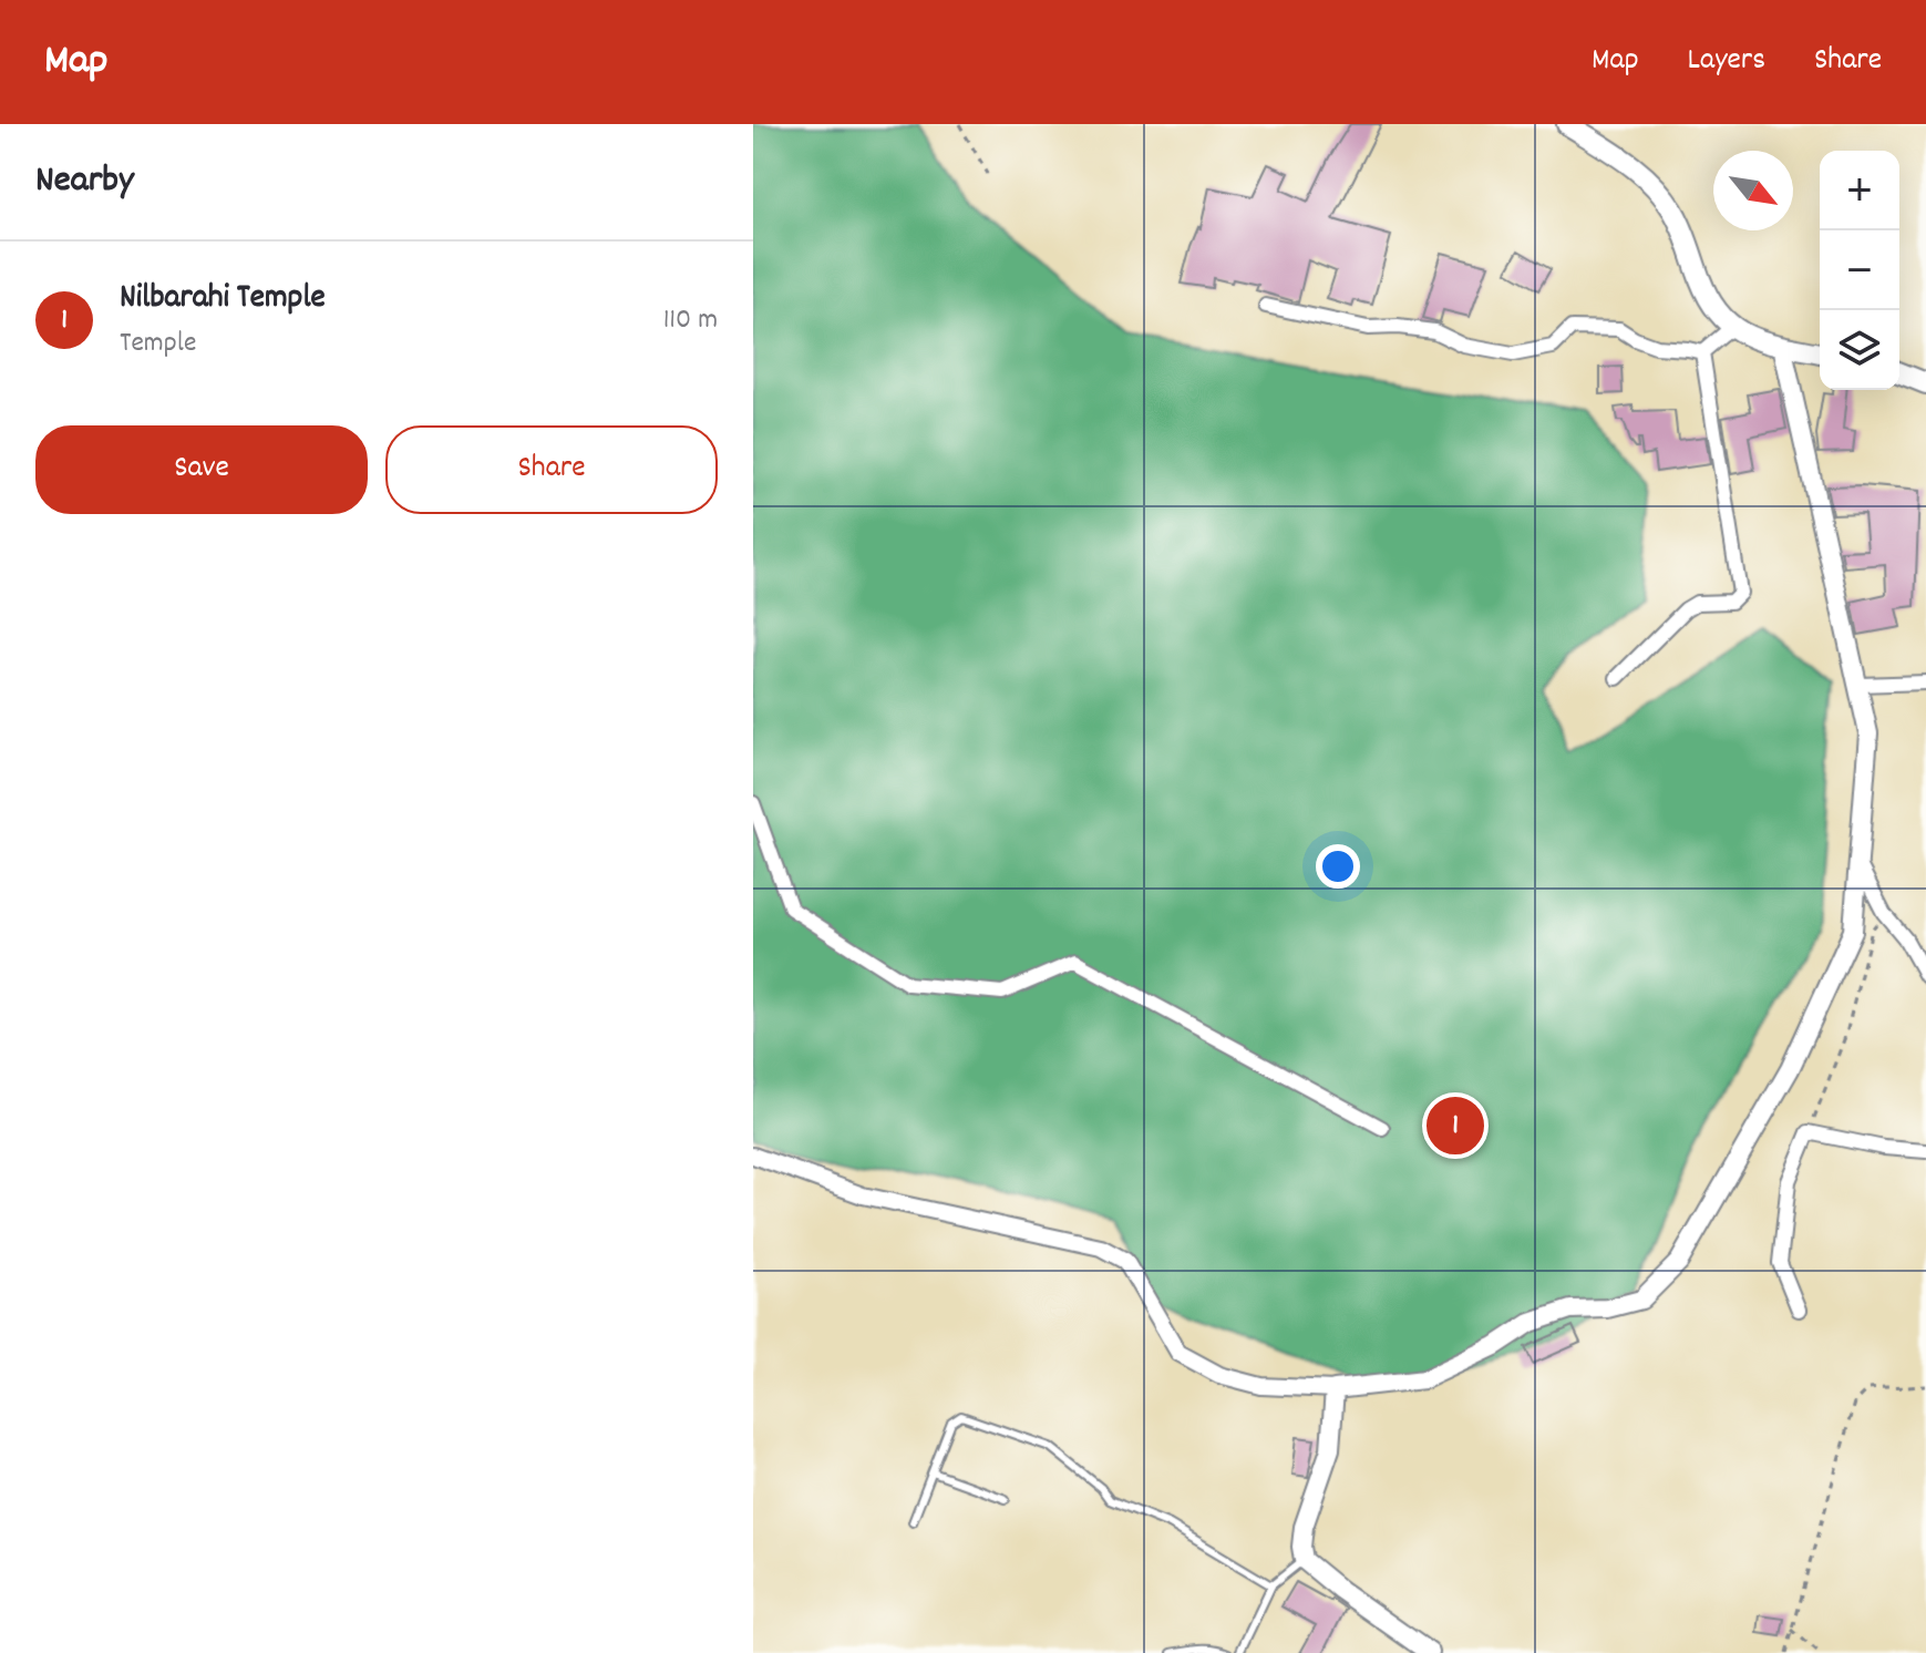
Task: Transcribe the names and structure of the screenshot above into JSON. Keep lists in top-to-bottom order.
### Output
{
  "north": "bottom right",
  "page": {
    "header": "Map",
    "nav": ["Map", "Layers", "Share"],
    "heading": "Nearby",
    "map_buttons": ["+", "−"],
    "list": [
      {
        "mark": "1",
        "name": "Nilbarahi Temple",
        "note": "Temple",
        "value": "110 m"
      }
    ],
    "buttons": ["Save", "Share"],
    "pins": "1"
  }
}
